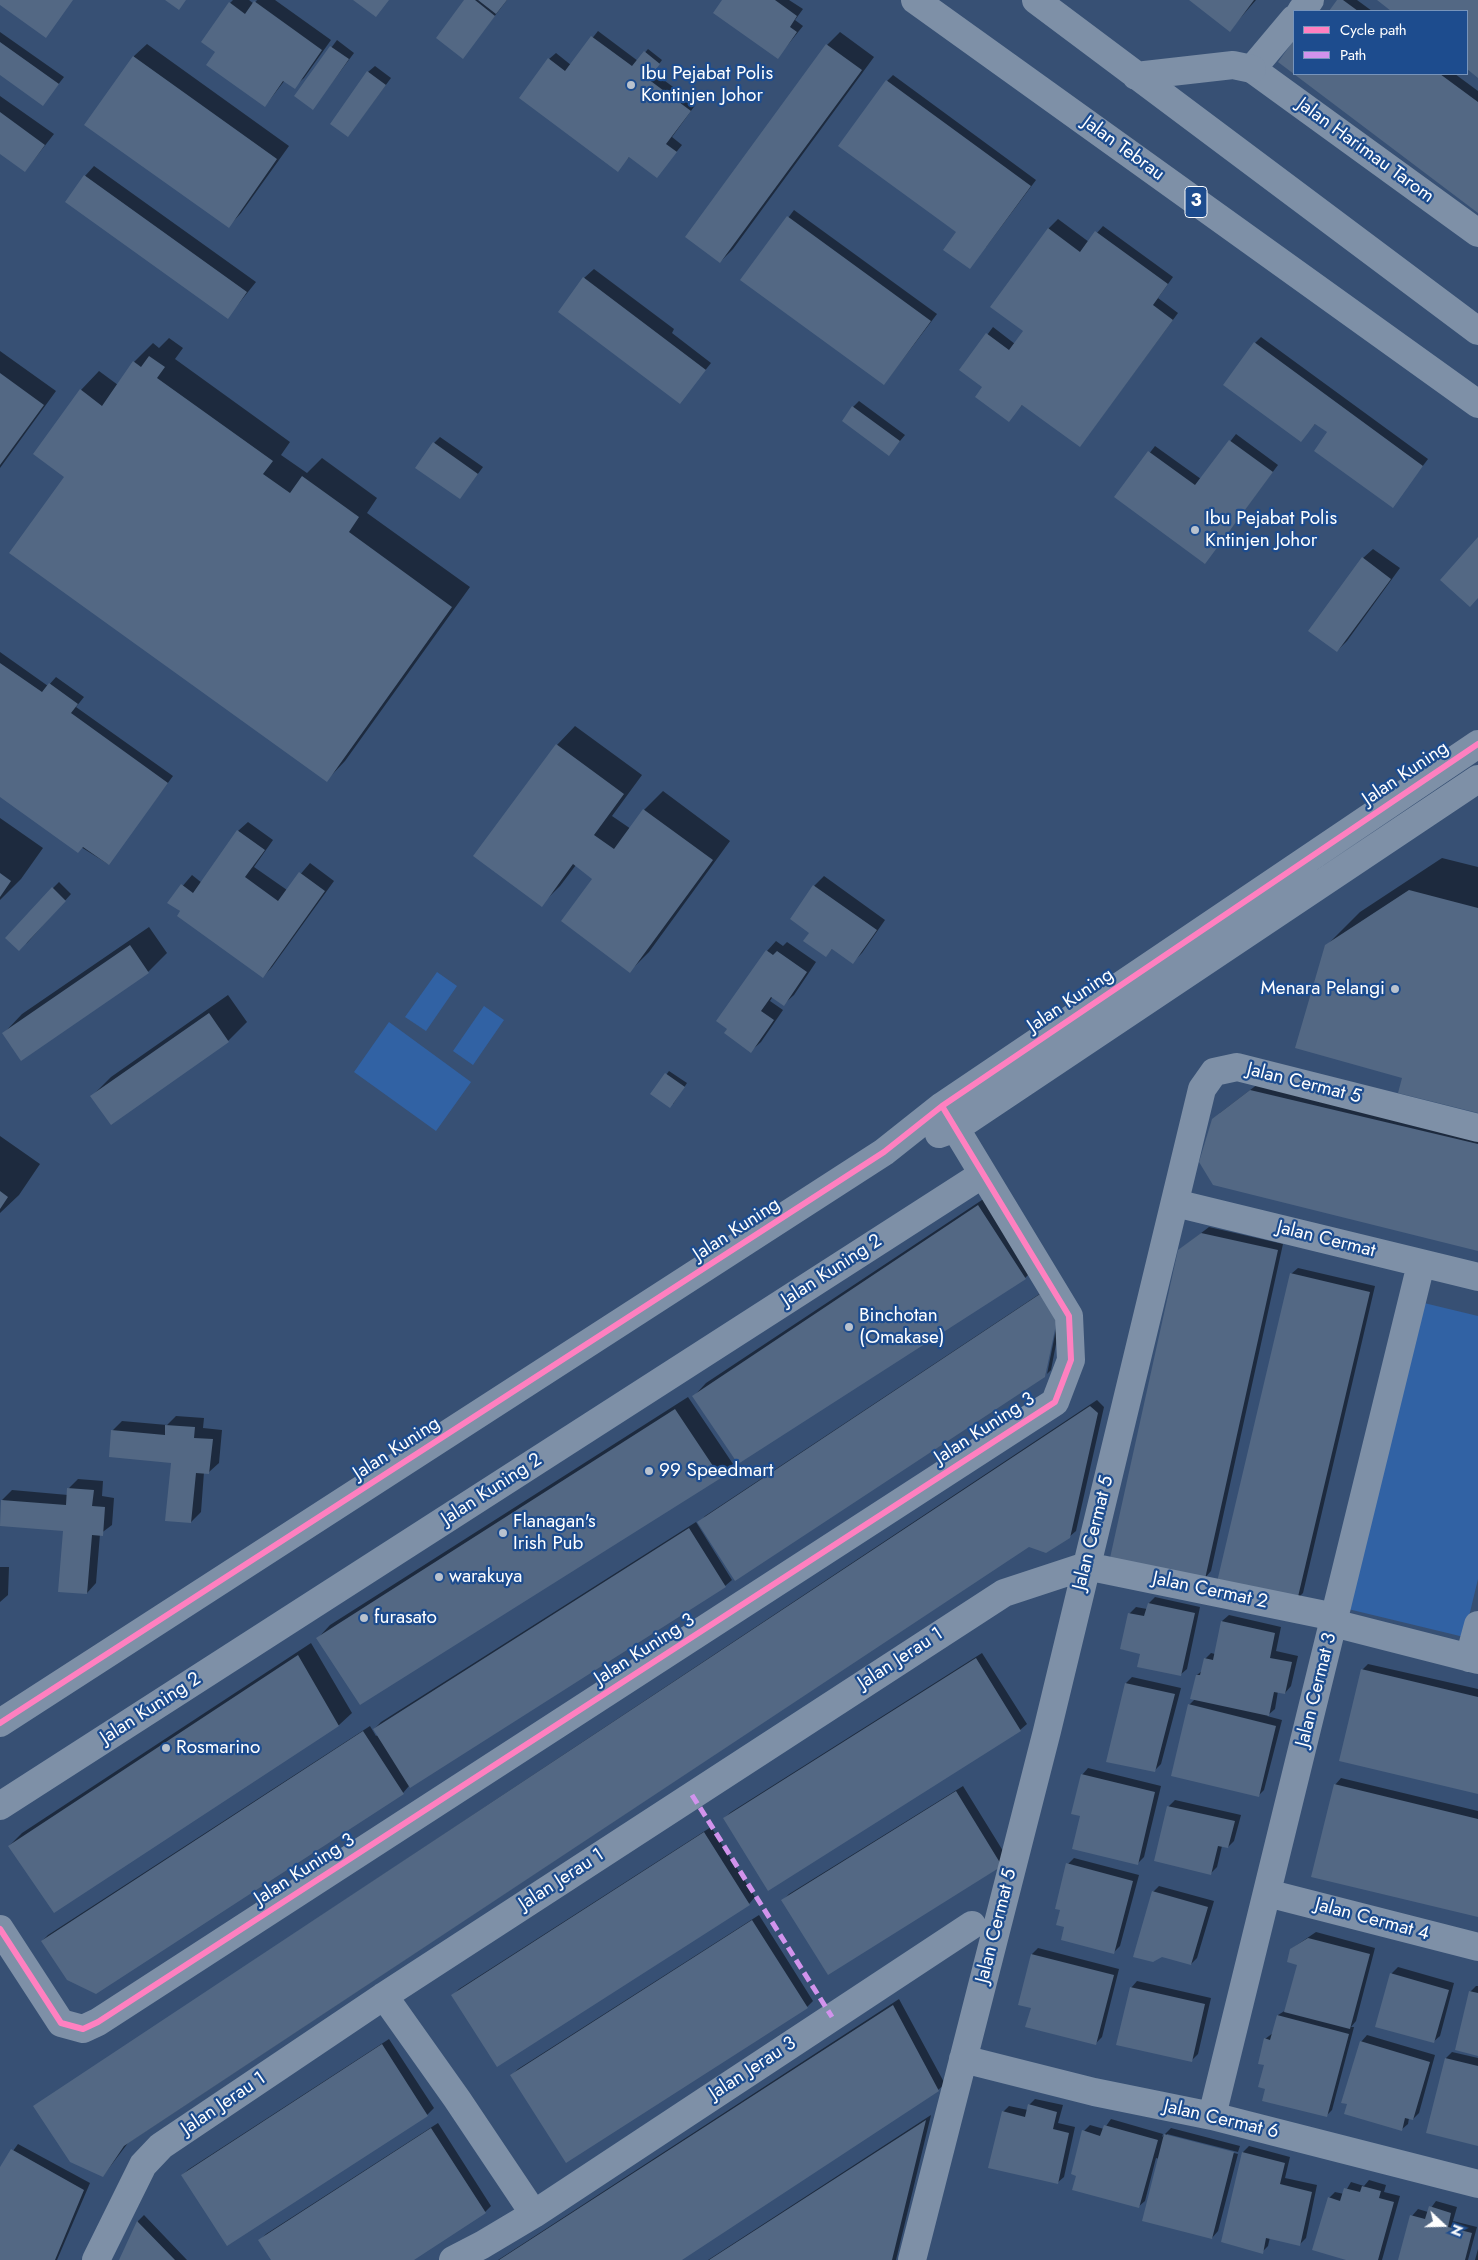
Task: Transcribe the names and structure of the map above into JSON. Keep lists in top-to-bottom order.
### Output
{
  "streets": {
    "main road": [
      "Jalan Tebrau",
      "Jalan Harimau Tarom",
      "3",
      "Jalan Kuning",
      "Jalan Cermat 5",
      "Jalan Cermat",
      "Jalan Kuning 2",
      "Jalan Kuning 3",
      "Jalan Cermat 2",
      "Jalan Jerau 1",
      "Jalan Cermat 3",
      "Jalan Cermat 4",
      "Jalan Jerau 3",
      "Jalan Cermat 6"
    ]
  },
  "crossings": [
    ["Jalan Kuning", "Jalan Kuning 3"],
    ["Jalan Cermat 5", "Jalan Cermat"],
    ["Jalan Cermat 5", "Jalan Cermat 2"],
    ["Jalan Cermat 5", "Jalan Jerau 1"],
    ["Jalan Cermat 5", "Jalan Cermat 6"],
    ["Jalan Cermat", "Jalan Cermat 3"],
    ["Jalan Kuning 2", "Jalan Kuning 3"],
    ["Jalan Cermat 2", "Jalan Jerau 1"],
    ["Jalan Cermat 2", "Jalan Cermat 3"],
    ["Jalan Cermat 3", "Jalan Cermat 4"],
    ["Jalan Cermat 3", "Jalan Cermat 6"]
  ],
  "places": [
    "Ibu Pejabat Polis Kontinjen Johor",
    "Ibu Pejabat Polis Kntinjen Johor",
    "Menara Pelangi",
    "Binchotan (Omakase)",
    "99 Speedmart",
    "Flanagan's Irish Pub",
    "warakuya",
    "furasato",
    "Rosmarino"
  ],
  "legend": ["Cycle path", "Path"],
  "north": "right"
}
